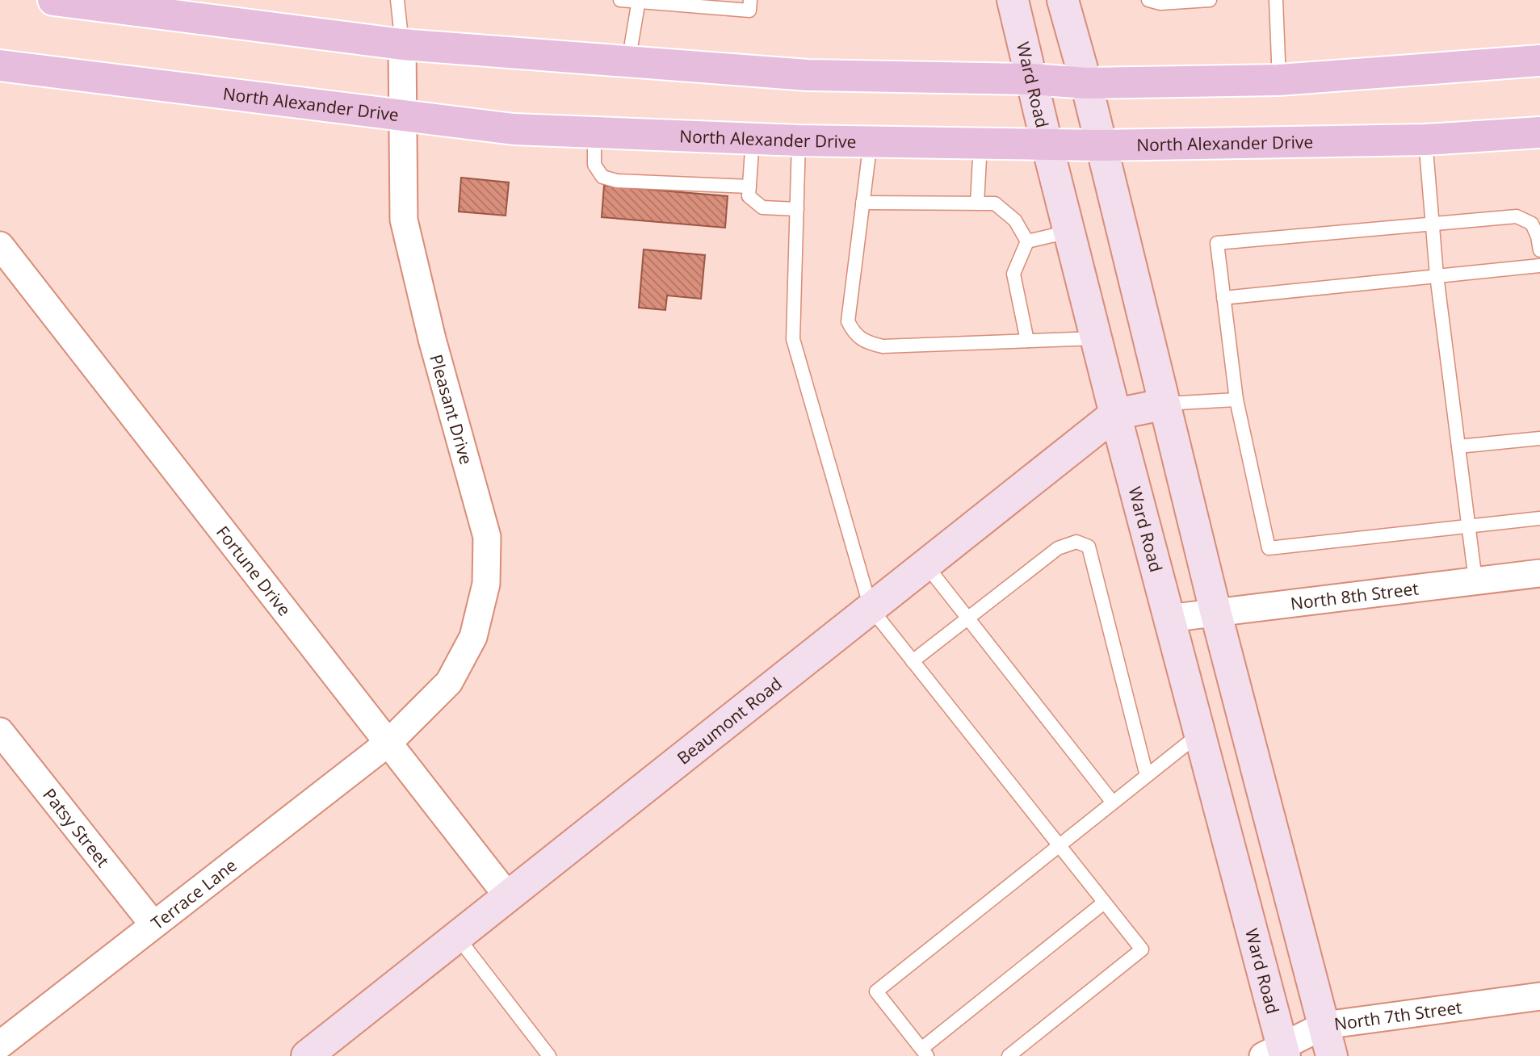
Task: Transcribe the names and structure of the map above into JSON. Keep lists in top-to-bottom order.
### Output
{
  "streets": {
    "main road": ["North Alexander Drive"],
    "street": [
      "Ward Road",
      "Pleasant Drive",
      "Fortune Drive",
      "North 8th Street",
      "Beaumont Road",
      "Patsy Street",
      "Terrace Lane",
      "North 7th Street"
    ]
  },
  "crossings": [
    ["Ward Road", "North Alexander Drive"],
    ["Ward Road", "North 8th Street"],
    ["Ward Road", "Beaumont Road"],
    ["Ward Road", "North 7th Street"],
    ["North Alexander Drive", "Pleasant Drive"],
    ["Pleasant Drive", "Fortune Drive"],
    ["Pleasant Drive", "Terrace Lane"],
    ["Fortune Drive", "Beaumont Road"],
    ["Fortune Drive", "Terrace Lane"],
    ["Patsy Street", "Terrace Lane"]
  ]
}
